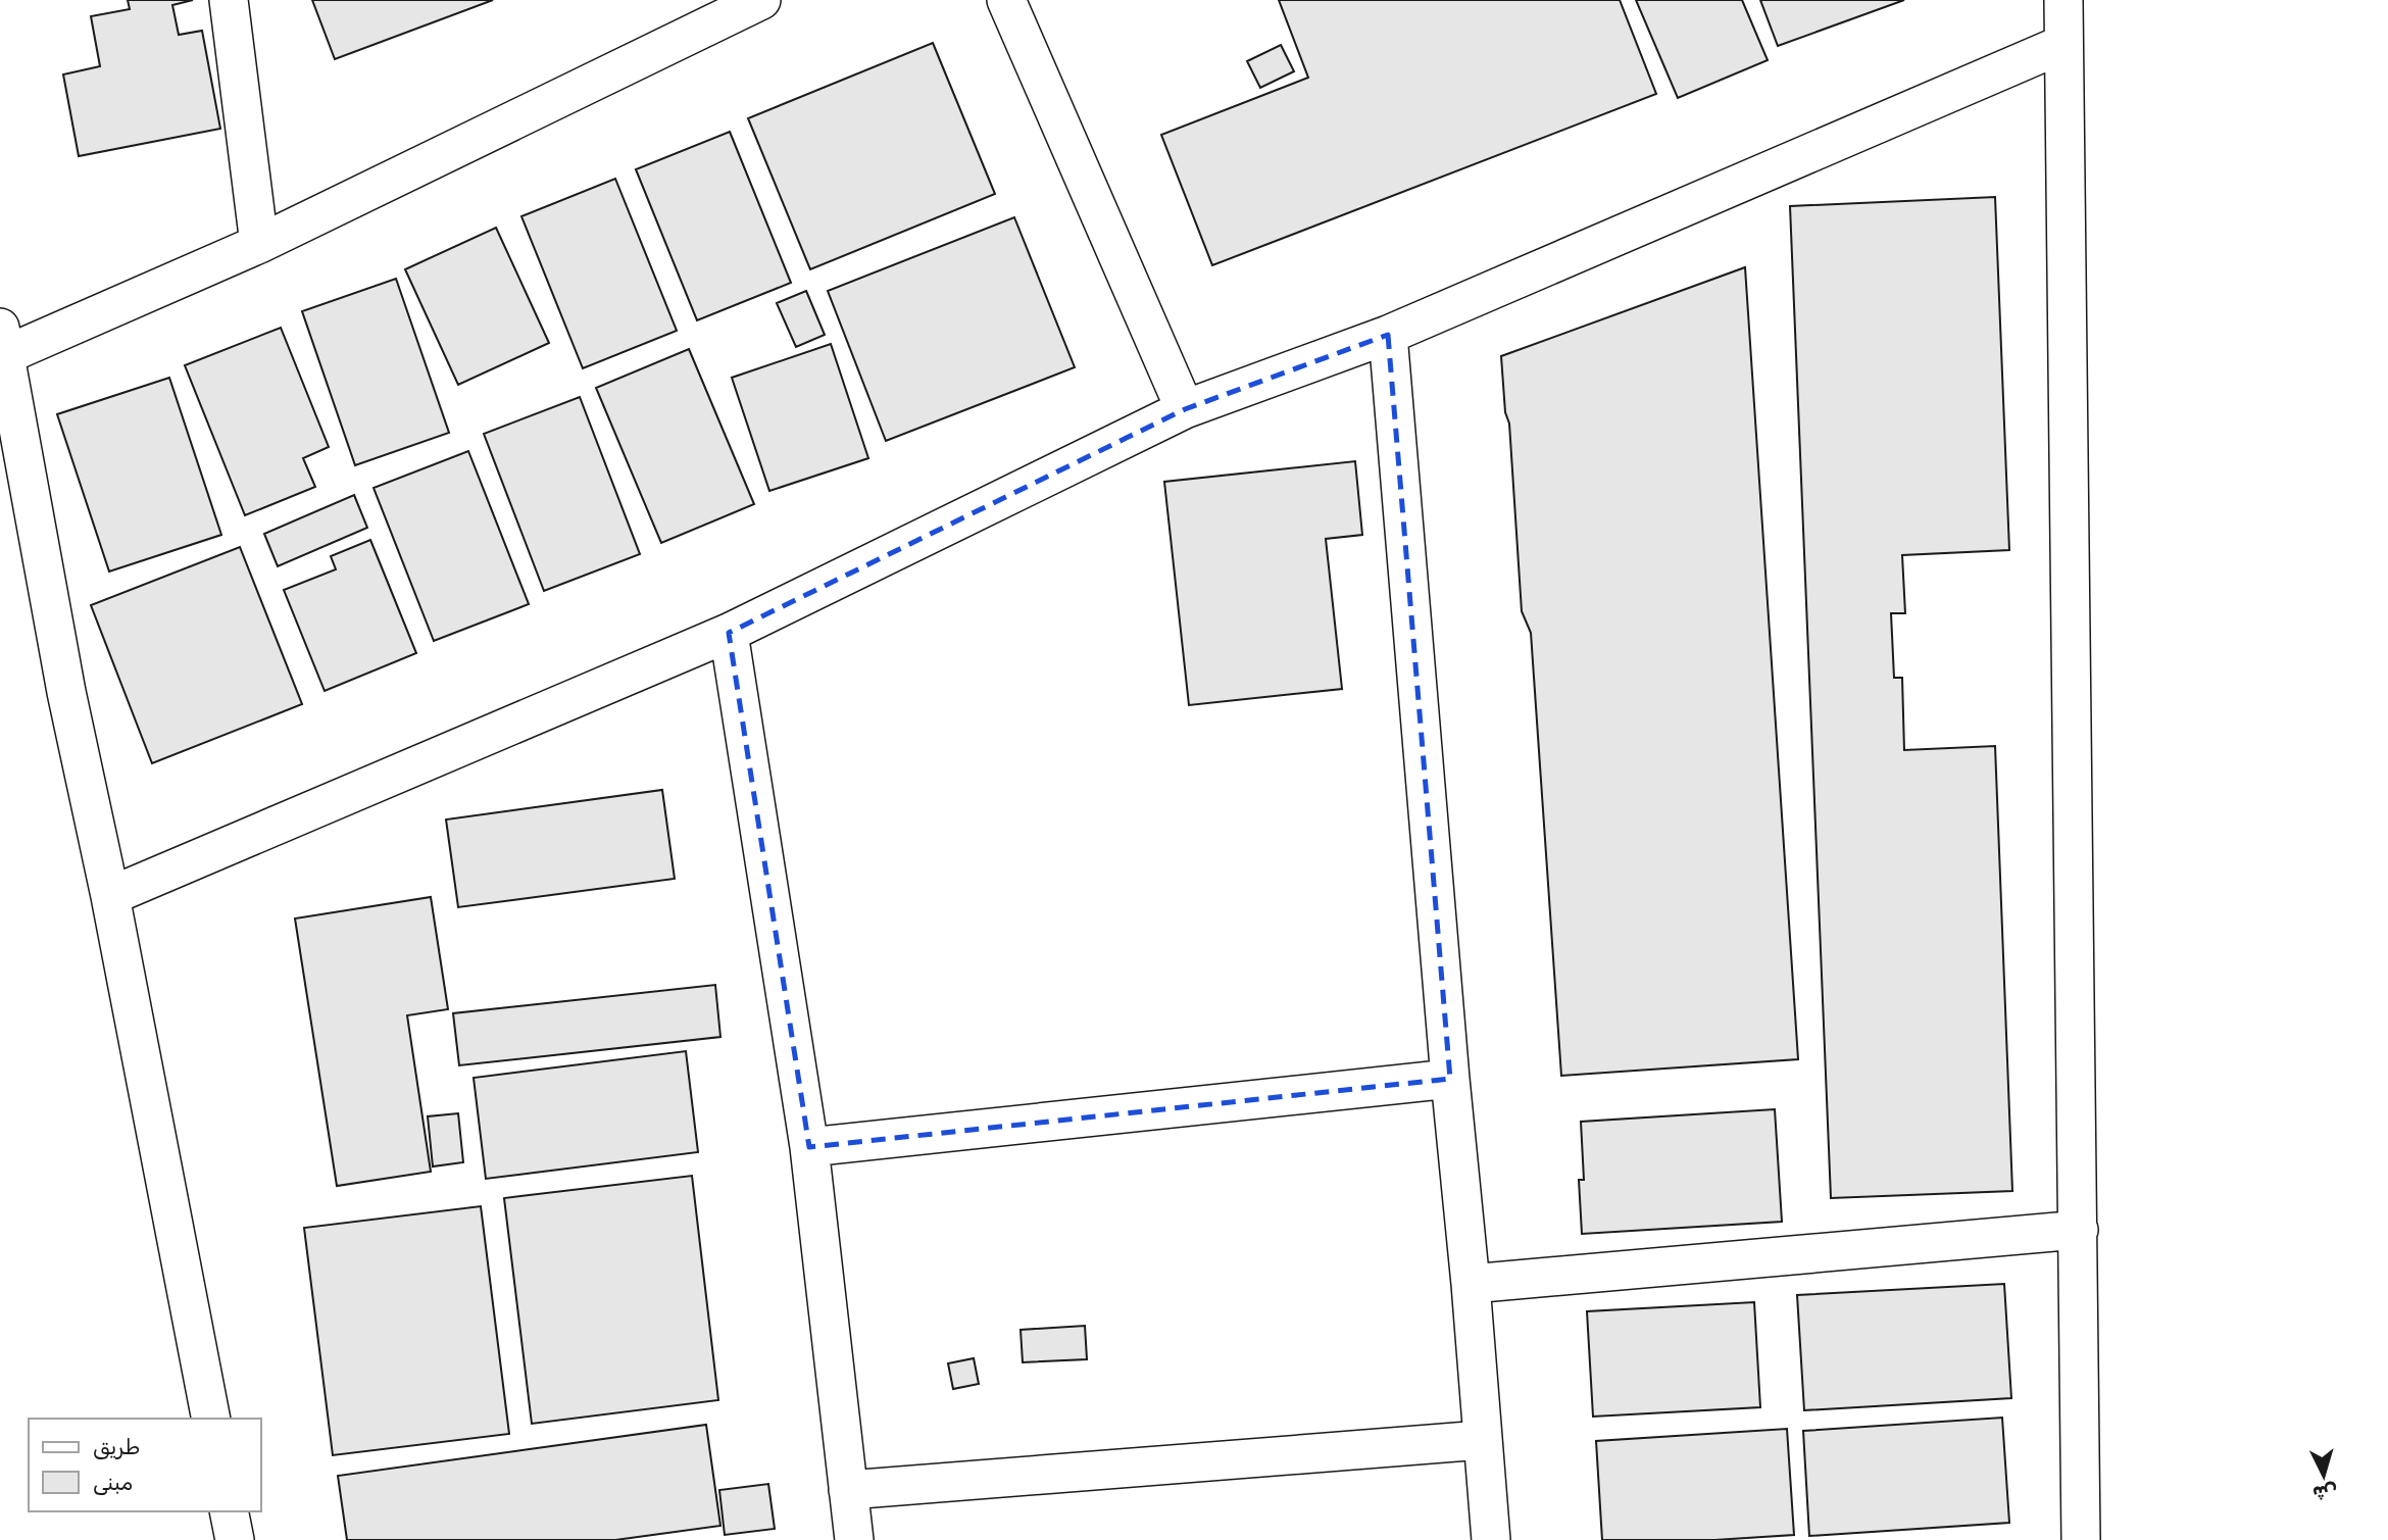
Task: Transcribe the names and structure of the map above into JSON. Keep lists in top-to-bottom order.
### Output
{
  "legend": ["طريق", "مبنى"],
  "north": "bottom"
}
